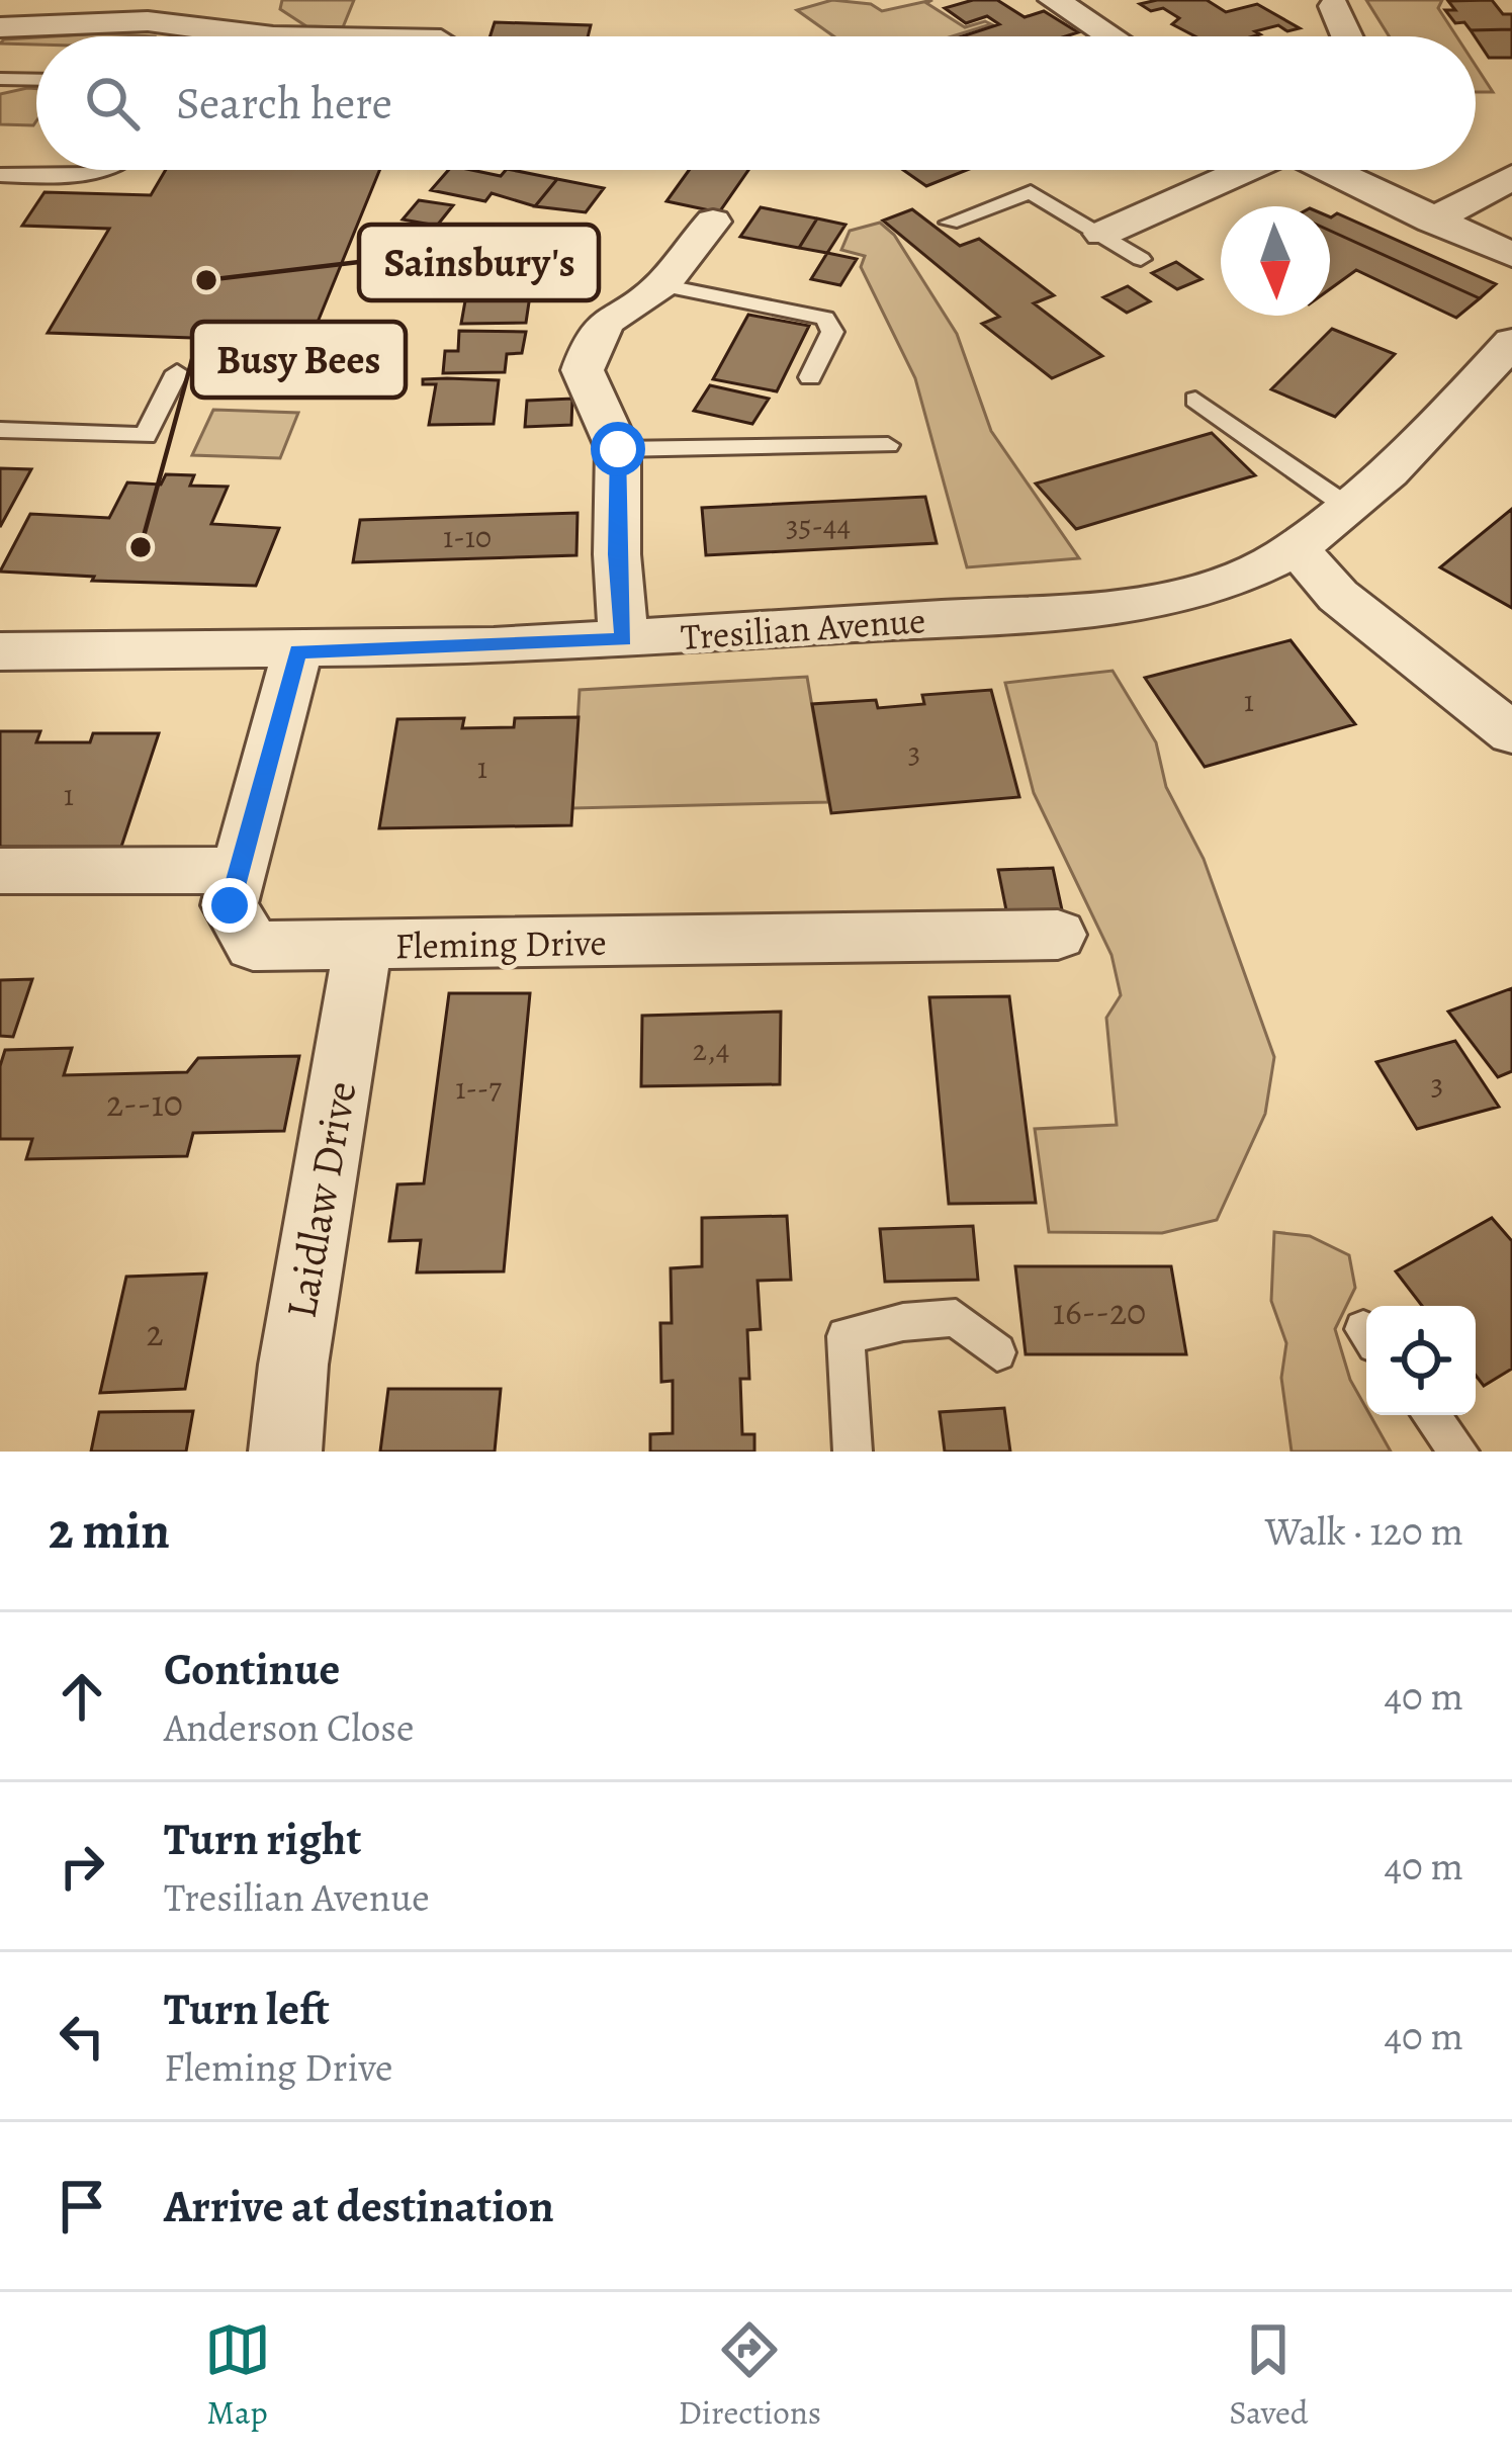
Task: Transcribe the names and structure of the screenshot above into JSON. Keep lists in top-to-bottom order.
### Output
{
  "streets": {
    "street": ["Tresilian Avenue", "Fleming Drive", "Laidlaw Drive"]
  },
  "crossings": [
    ["Tresilian Avenue", "Fleming Drive"],
    ["Fleming Drive", "Laidlaw Drive"]
  ],
  "places": ["Sainsbury's", "Busy Bees"],
  "house_numbers": [
    "35-44",
    "1-10",
    "1",
    "3",
    "1",
    "1",
    "2,4",
    "3",
    "1--7",
    "2--10",
    "16--20",
    "2"
  ],
  "north": "bottom",
  "page": {
    "search": "Search here",
    "heading": ["2 min", "Walk · 120 m"],
    "list": [
      ["Continue", "Anderson Close", "40 m"],
      ["Turn right", "Tresilian Avenue", "40 m"],
      ["Turn left", "Fleming Drive", "40 m"],
      "Arrive at destination"
    ],
    "nav": ["Map", "Directions", "Saved"]
  }
}
